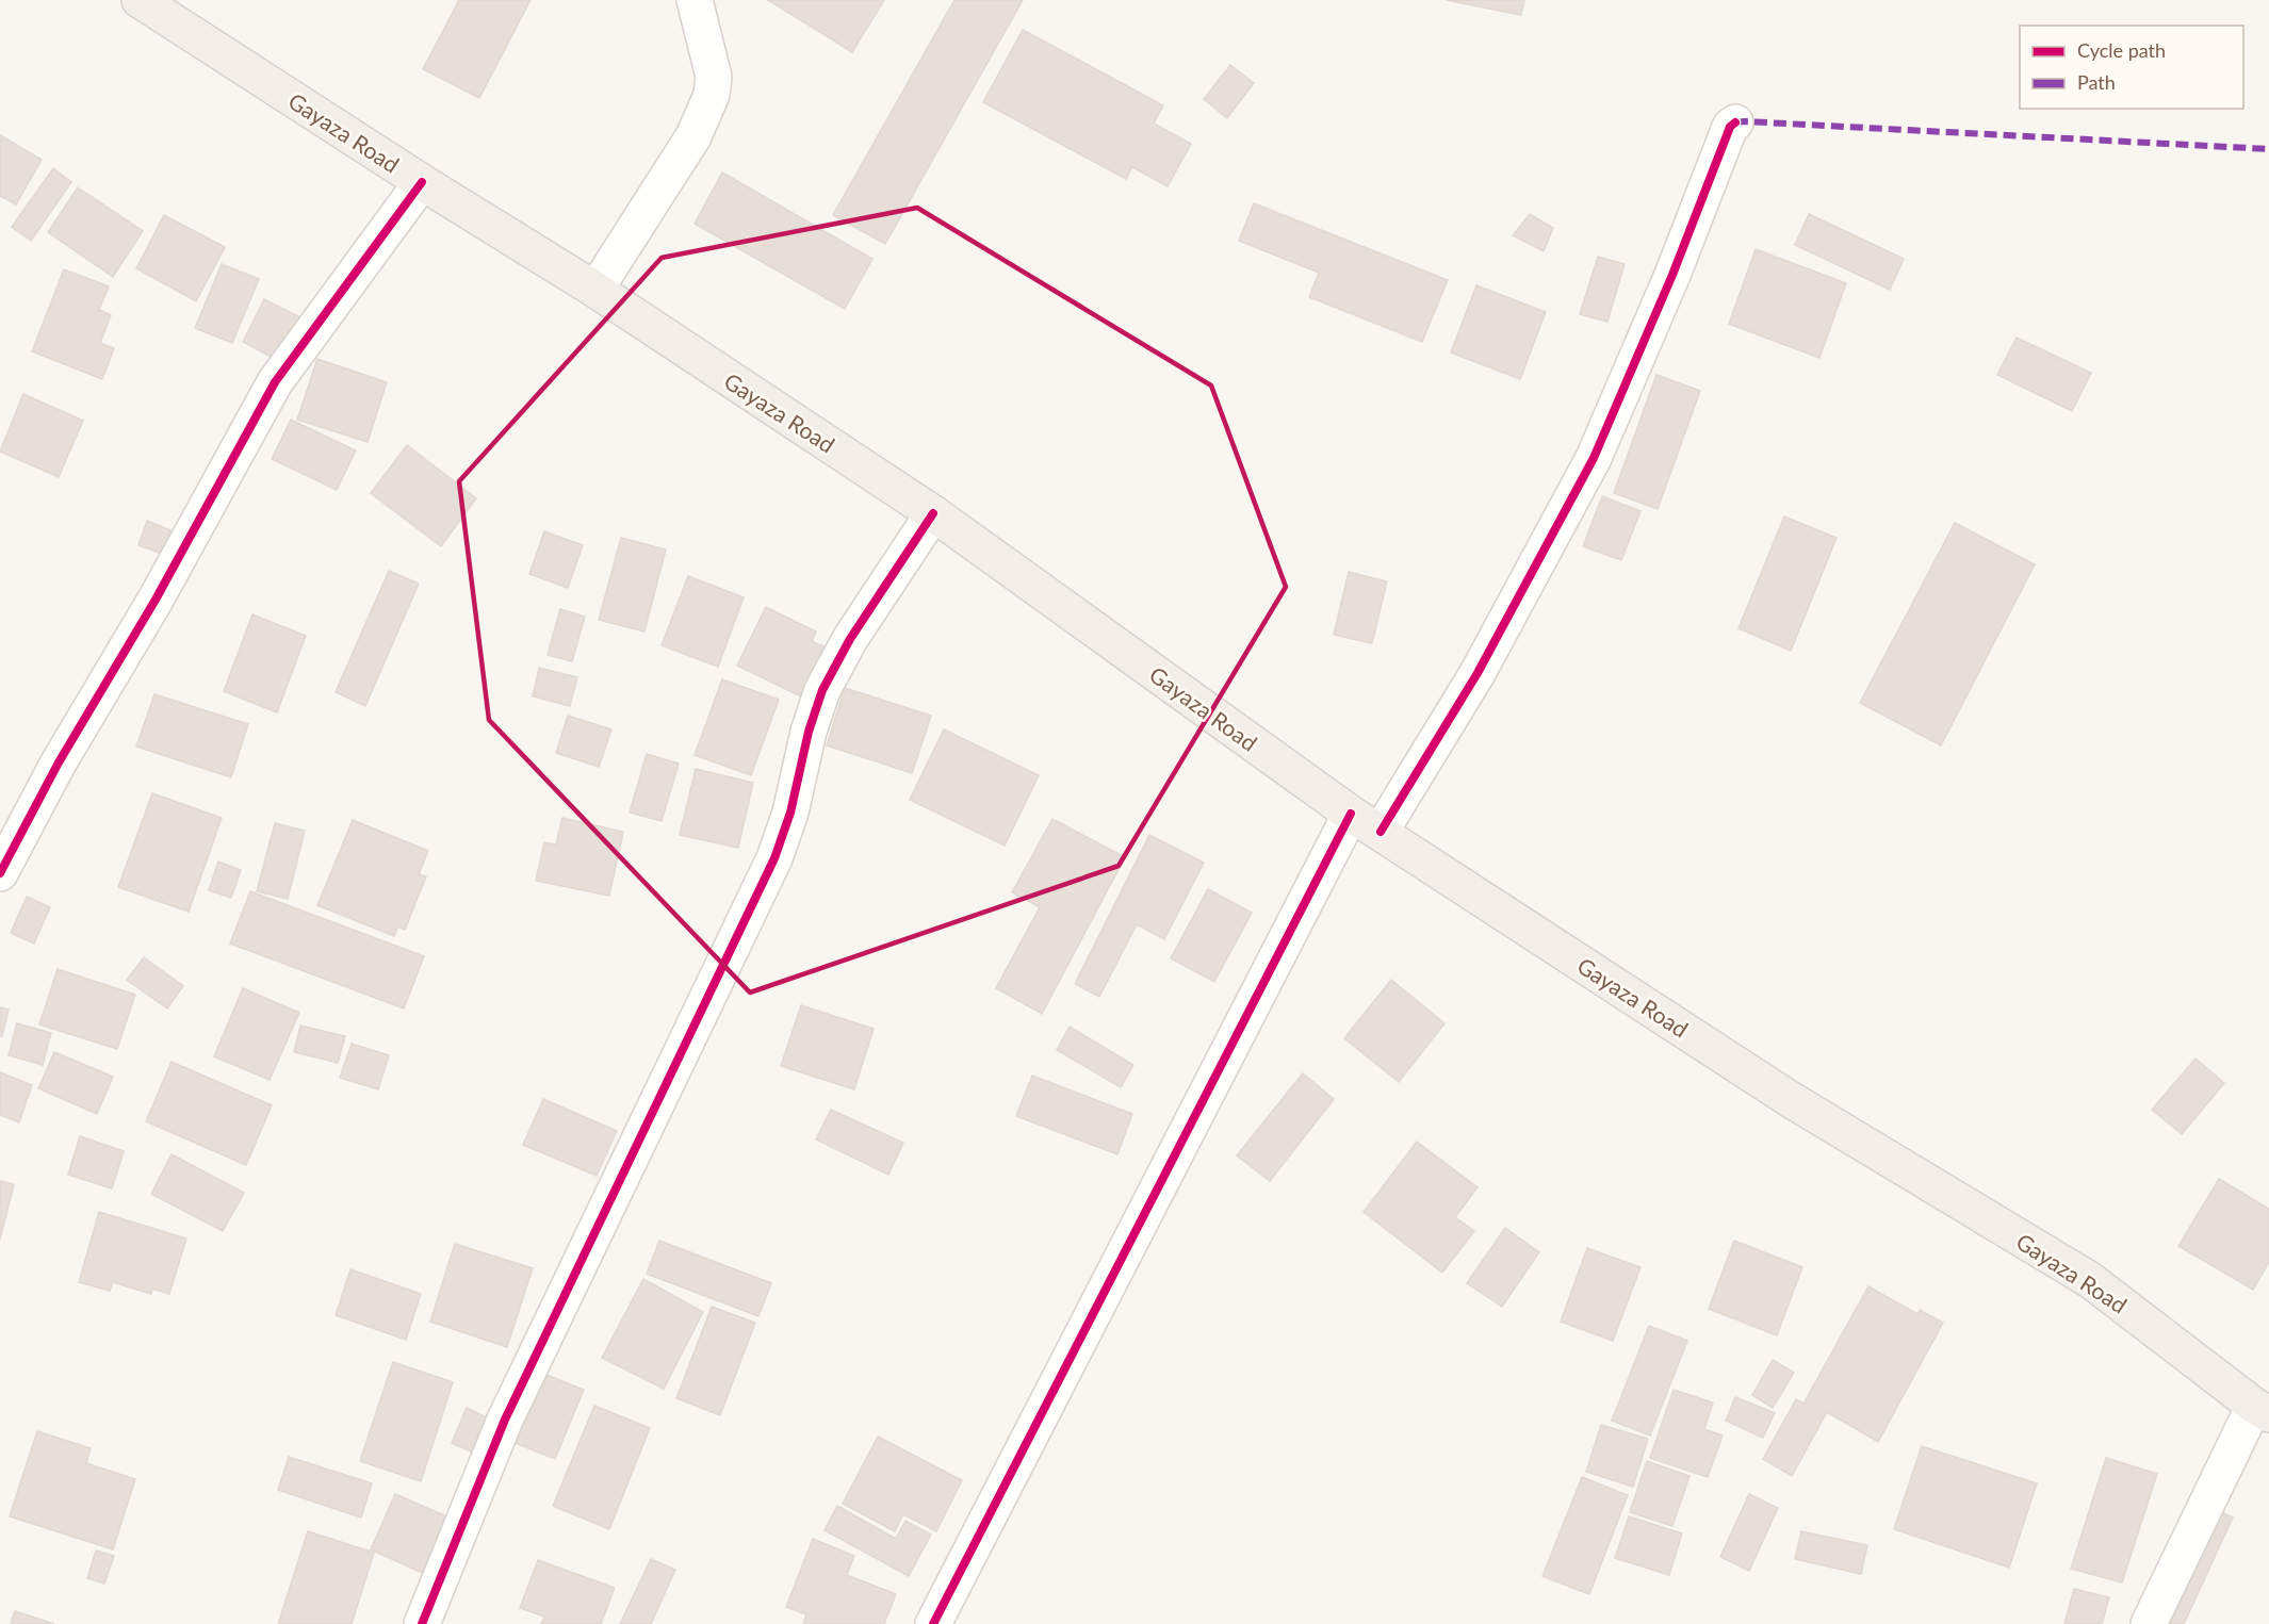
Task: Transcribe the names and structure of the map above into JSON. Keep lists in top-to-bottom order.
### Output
{
  "streets": {
    "main road": ["Gayaza Road"]
  },
  "legend": ["Cycle path", "Path"]
}
